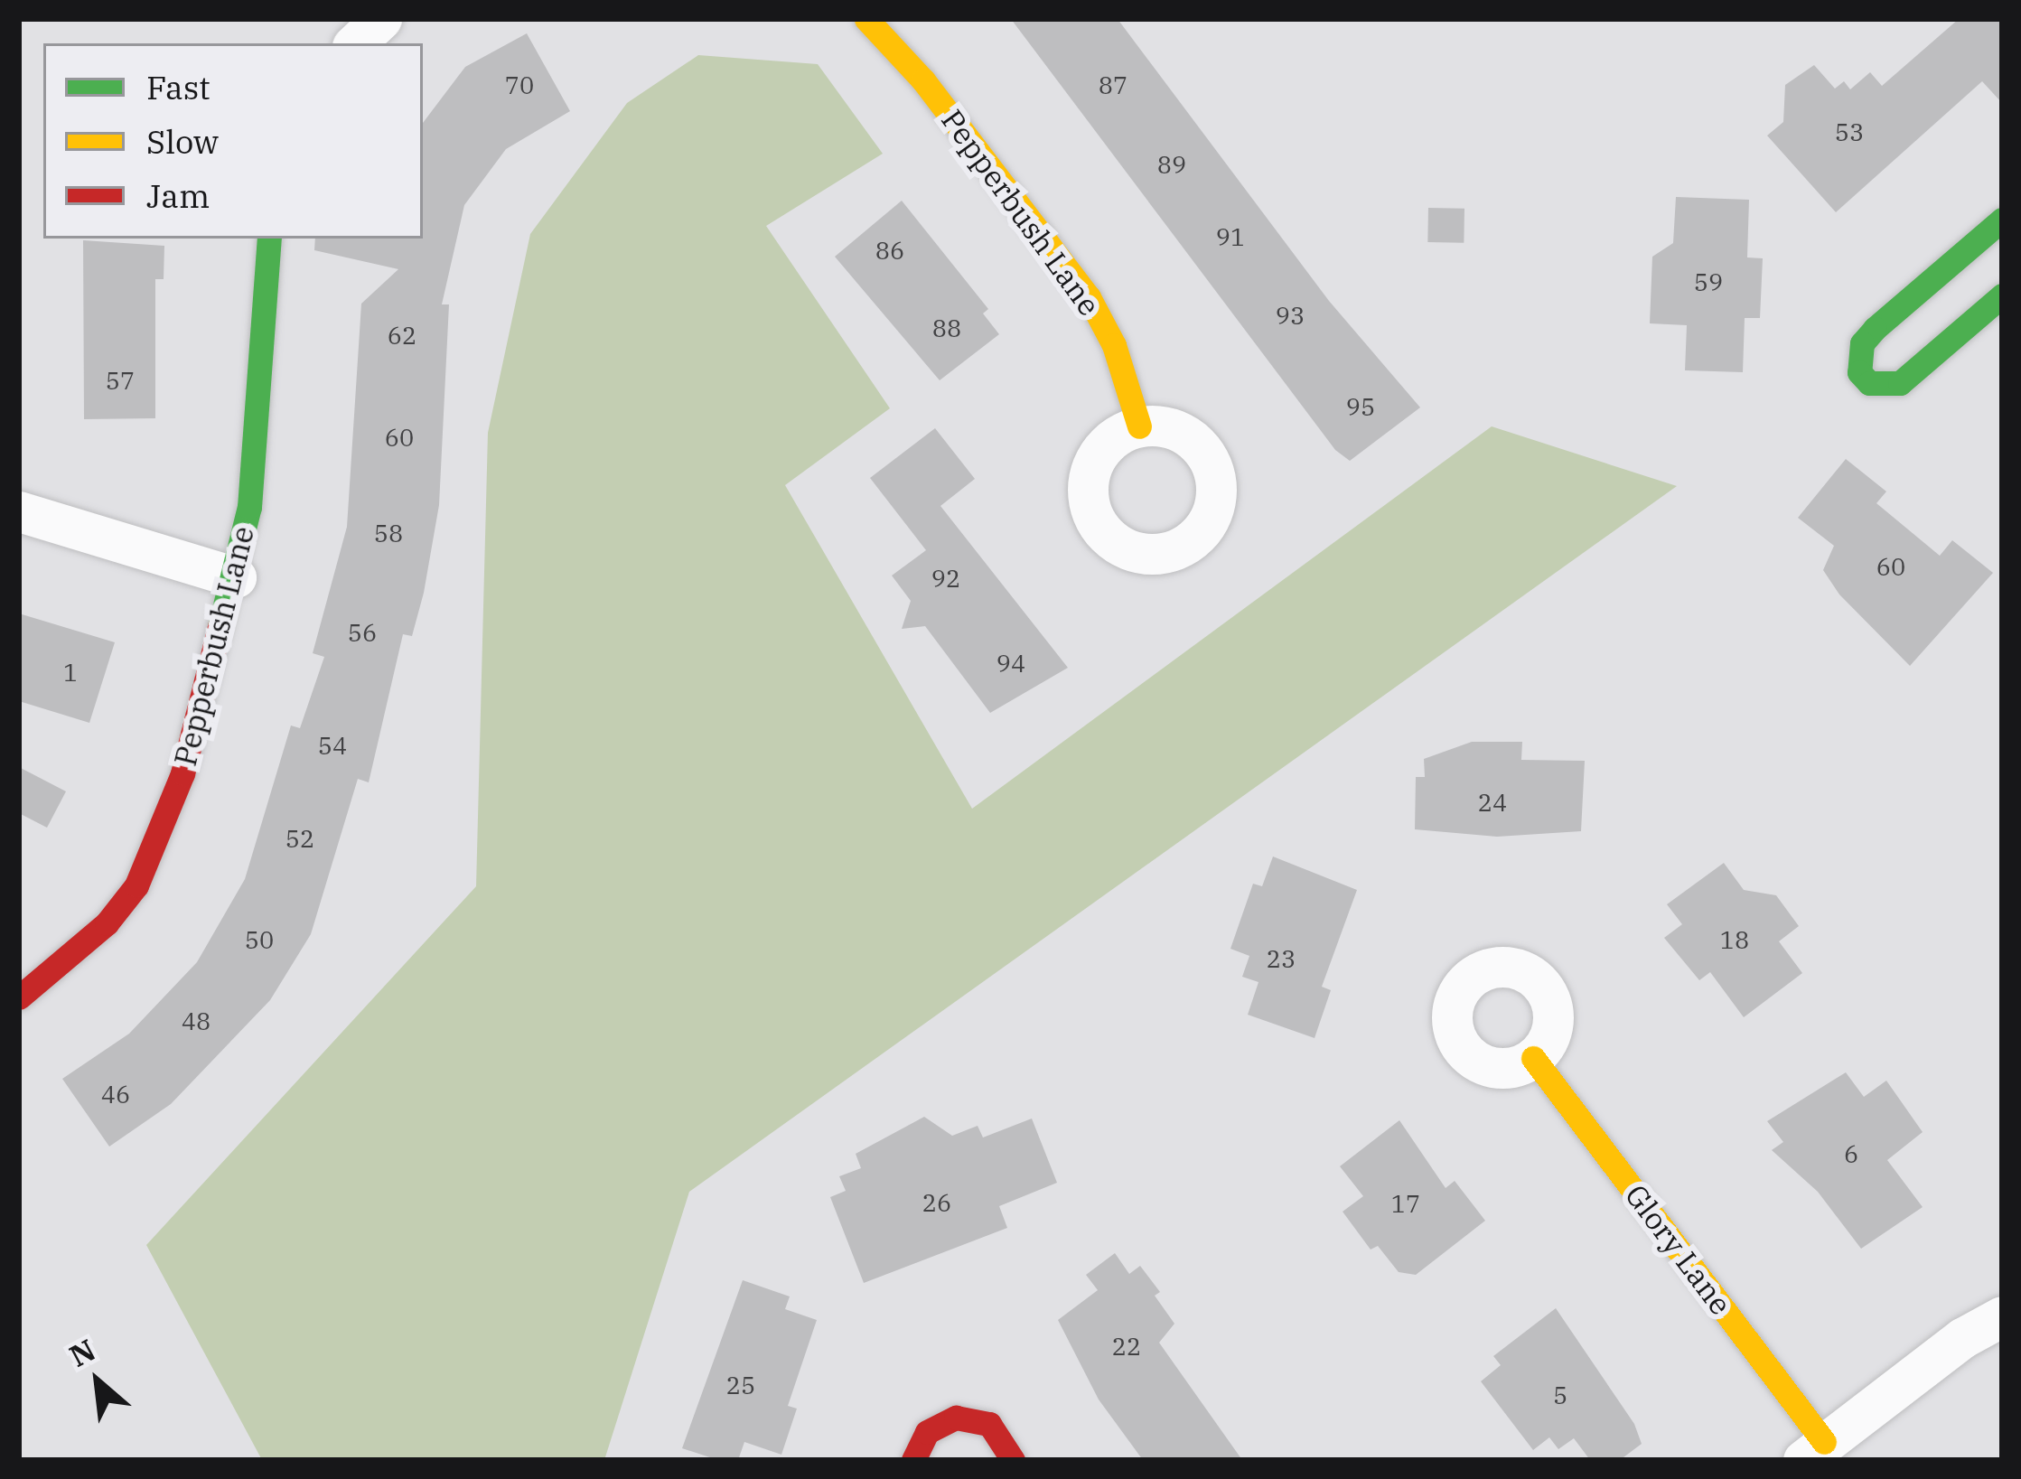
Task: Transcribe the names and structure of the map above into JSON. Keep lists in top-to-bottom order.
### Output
{
  "streets": {
    "street": ["Pepperbush Lane", "Glory Lane"]
  },
  "house_numbers": [
    "70",
    "87",
    "53",
    "89",
    "91",
    "86",
    "59",
    "93",
    "88",
    "62",
    "57",
    "95",
    "60",
    "58",
    "60",
    "92",
    "56",
    "94",
    "1",
    "54",
    "24",
    "52",
    "50",
    "18",
    "23",
    "48",
    "46",
    "6",
    "26",
    "17",
    "22",
    "25",
    "5"
  ],
  "legend": ["Fast", "Slow", "Jam"],
  "north": "top left"
}
